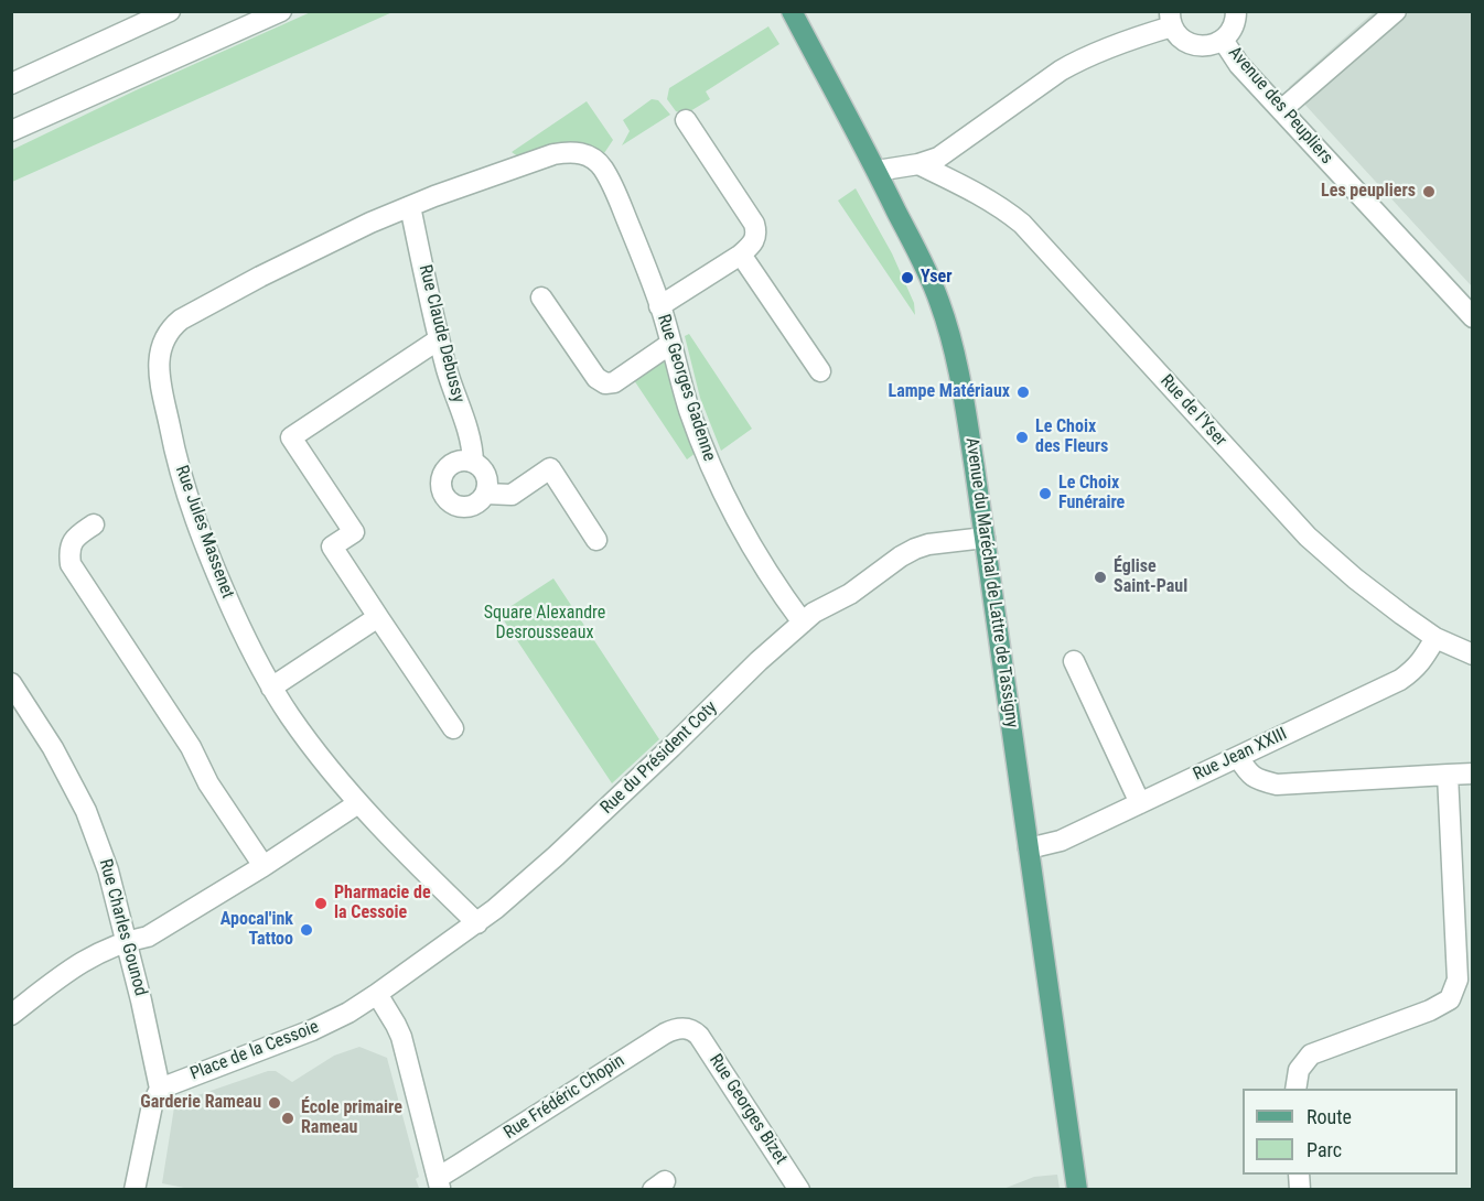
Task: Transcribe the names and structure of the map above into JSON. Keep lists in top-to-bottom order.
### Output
{
  "streets": {
    "main road": ["Avenue du Maréchal de Lattre de Tassigny"],
    "street": [
      "Avenue des Peupliers",
      "Rue Claude Debussy",
      "Rue Georges Gadenne",
      "Rue de l'Yser",
      "Rue Jules Massenet",
      "Rue Jean XXIII",
      "Rue du Président Coty",
      "Rue Charles Gounod",
      "Place de la Cessoie",
      "Rue Frédéric Chopin",
      "Rue Georges Bizet"
    ]
  },
  "crossings": [
    ["Rue Claude Debussy", "Rue Jules Massenet"],
    ["Rue Georges Gadenne", "Rue Jules Massenet"],
    ["Rue Georges Gadenne", "Rue du Président Coty"],
    ["Rue de l'Yser", "Rue Jean XXIII"],
    ["Rue Jules Massenet", "Rue du Président Coty"],
    ["Avenue du Maréchal de Lattre de Tassigny", "Rue Jean XXIII"],
    ["Avenue du Maréchal de Lattre de Tassigny", "Rue du Président Coty"],
    ["Rue du Président Coty", "Place de la Cessoie"],
    ["Rue Charles Gounod", "Place de la Cessoie"],
    ["Rue Frédéric Chopin", "Rue Georges Bizet"]
  ],
  "parks": ["Square Alexandre Desrousseaux"],
  "places": [
    "Les peupliers",
    "Yser",
    "Lampe Matériaux",
    "Le Choix des Fleurs",
    "Le Choix Funéraire",
    "Église Saint-Paul",
    "Pharmacie de la Cessoie",
    "Apocal'ink Tattoo",
    "Garderie Rameau",
    "École primaire Rameau"
  ],
  "legend": ["Route", "Parc"]
}
